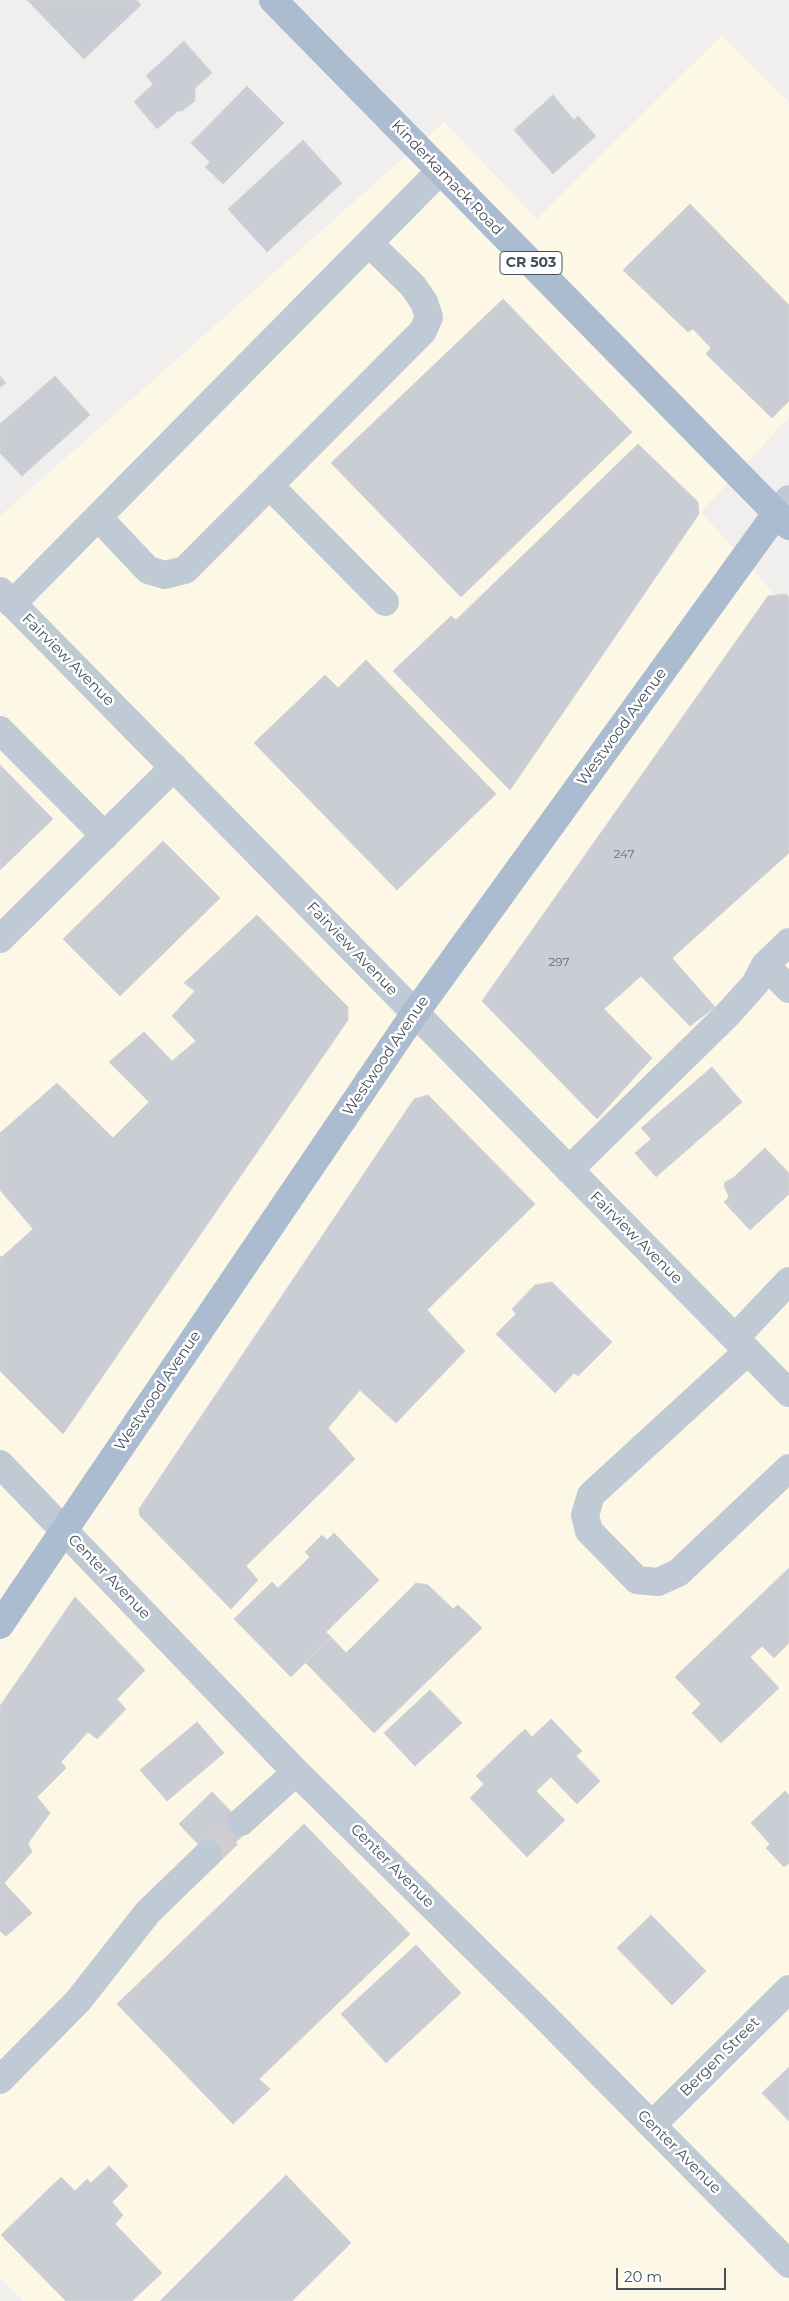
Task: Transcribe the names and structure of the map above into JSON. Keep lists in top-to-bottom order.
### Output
{
  "streets": {
    "main road": ["Kinderkamack Road", "CR 503", "Westwood Avenue"],
    "street": ["Fairview Avenue", "Center Avenue", "Bergen Street"]
  },
  "crossings": [
    ["Kinderkamack Road", "Westwood Avenue"],
    ["Fairview Avenue", "Westwood Avenue"],
    ["Westwood Avenue", "Center Avenue"],
    ["Center Avenue", "Bergen Street"]
  ],
  "house_numbers": ["247", "297"],
  "scale_bar": "20 m"
}
